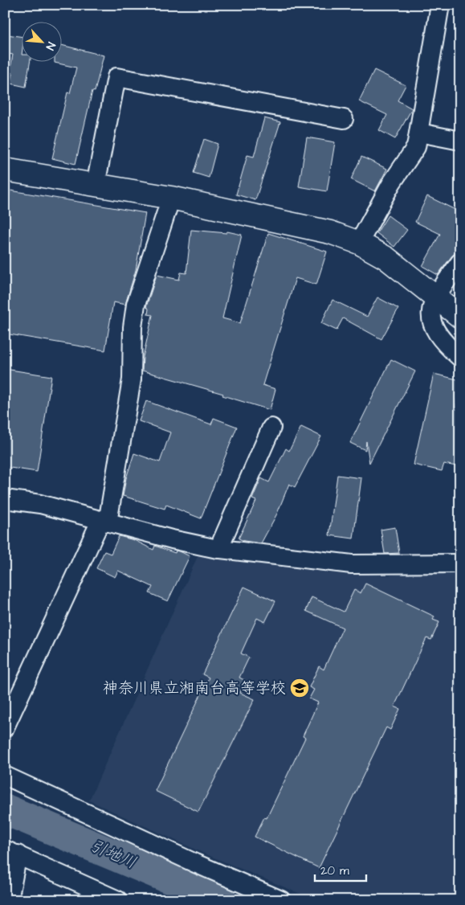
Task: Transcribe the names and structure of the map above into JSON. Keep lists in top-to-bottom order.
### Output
{
  "water": ["引地川"],
  "places": {
    "school or university": ["神奈川県立湘南台高等学校"]
  },
  "scale_bar": "20 m",
  "north": "bottom right"
}
